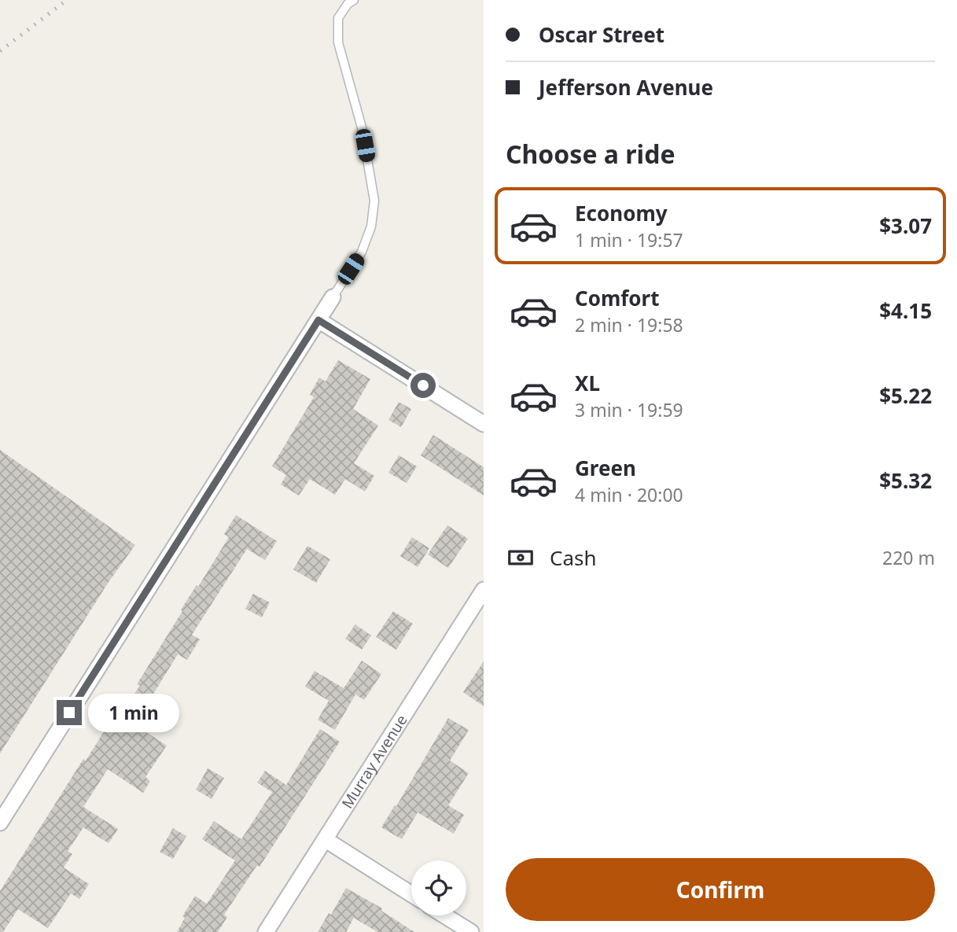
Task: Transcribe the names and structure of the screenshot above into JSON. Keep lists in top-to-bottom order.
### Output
{
  "streets": {
    "street": ["Murray Avenue"]
  },
  "page": {
    "banner": ["Oscar Street", "Jefferson Avenue"],
    "heading": "Choose a ride",
    "list": [
      {
        "name": "Economy",
        "note": "1 min · 19:57",
        "value": "$3.07"
      },
      {
        "name": "Comfort",
        "note": "2 min · 19:58",
        "value": "$4.15"
      },
      {
        "name": "XL",
        "note": "3 min · 19:59",
        "value": "$5.22"
      },
      {
        "name": "Green",
        "note": "4 min · 20:00",
        "value": "$5.32"
      }
    ],
    "pay": ["Cash", "220 m"],
    "bubble": "1 min",
    "buttons": "Confirm"
  }
}
